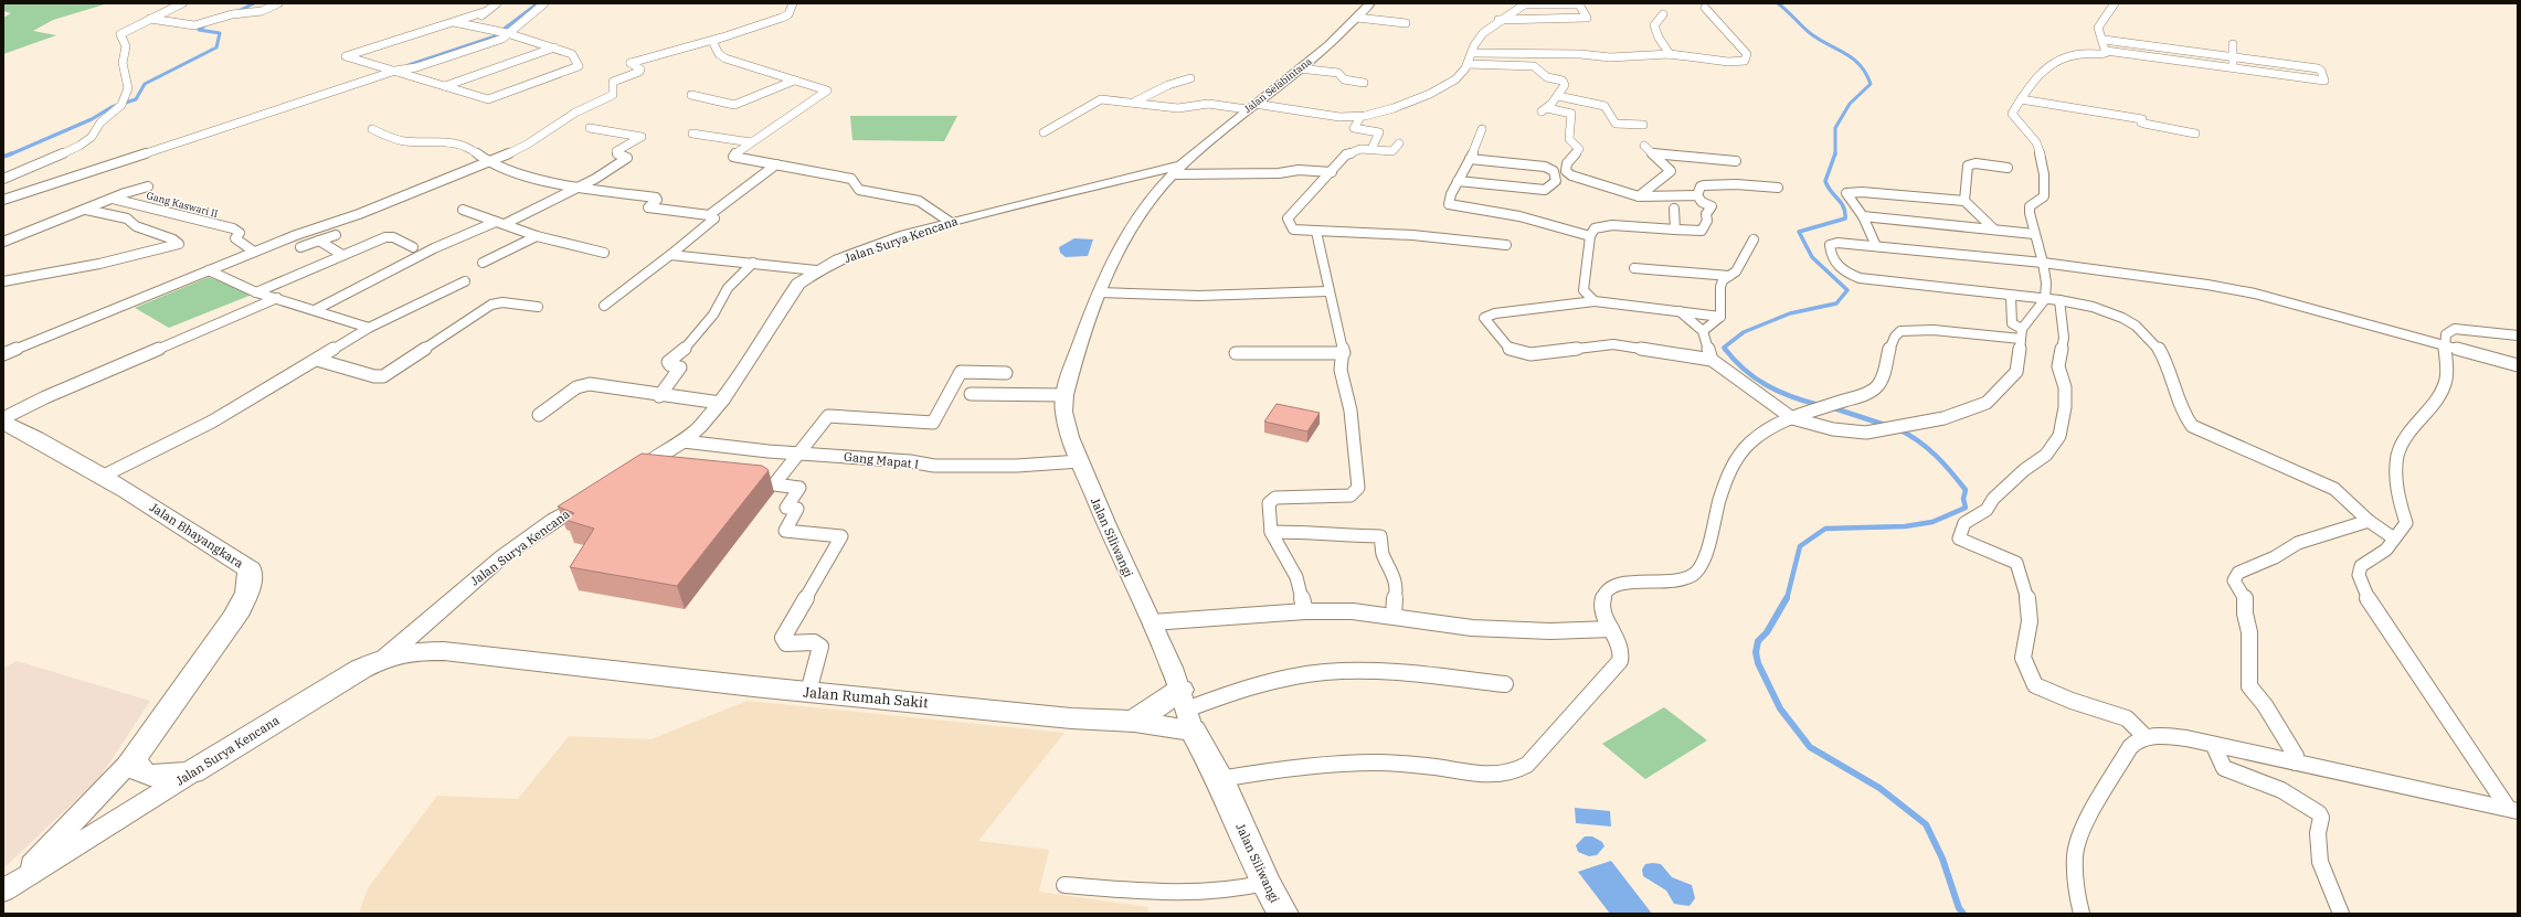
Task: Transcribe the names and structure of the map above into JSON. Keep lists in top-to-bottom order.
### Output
{
  "streets": {
    "highway": [
      "Jalan Surya Kencana",
      "Jalan Bhayangkara",
      "Jalan Siliwangi",
      "Jalan Rumah Sakit"
    ],
    "street": ["Jalan Selabintana", "Gang Kaswari II", "Gang Mapat I"]
  },
  "crossings": [
    ["Jalan Selabintana", "Jalan Surya Kencana"],
    ["Jalan Selabintana", "Jalan Siliwangi"],
    ["Jalan Surya Kencana", "Gang Mapat I"],
    ["Jalan Surya Kencana", "Jalan Bhayangkara"],
    ["Jalan Surya Kencana", "Jalan Siliwangi"],
    ["Jalan Surya Kencana", "Jalan Rumah Sakit"],
    ["Gang Mapat I", "Jalan Siliwangi"],
    ["Jalan Siliwangi", "Jalan Rumah Sakit"]
  ]
}
